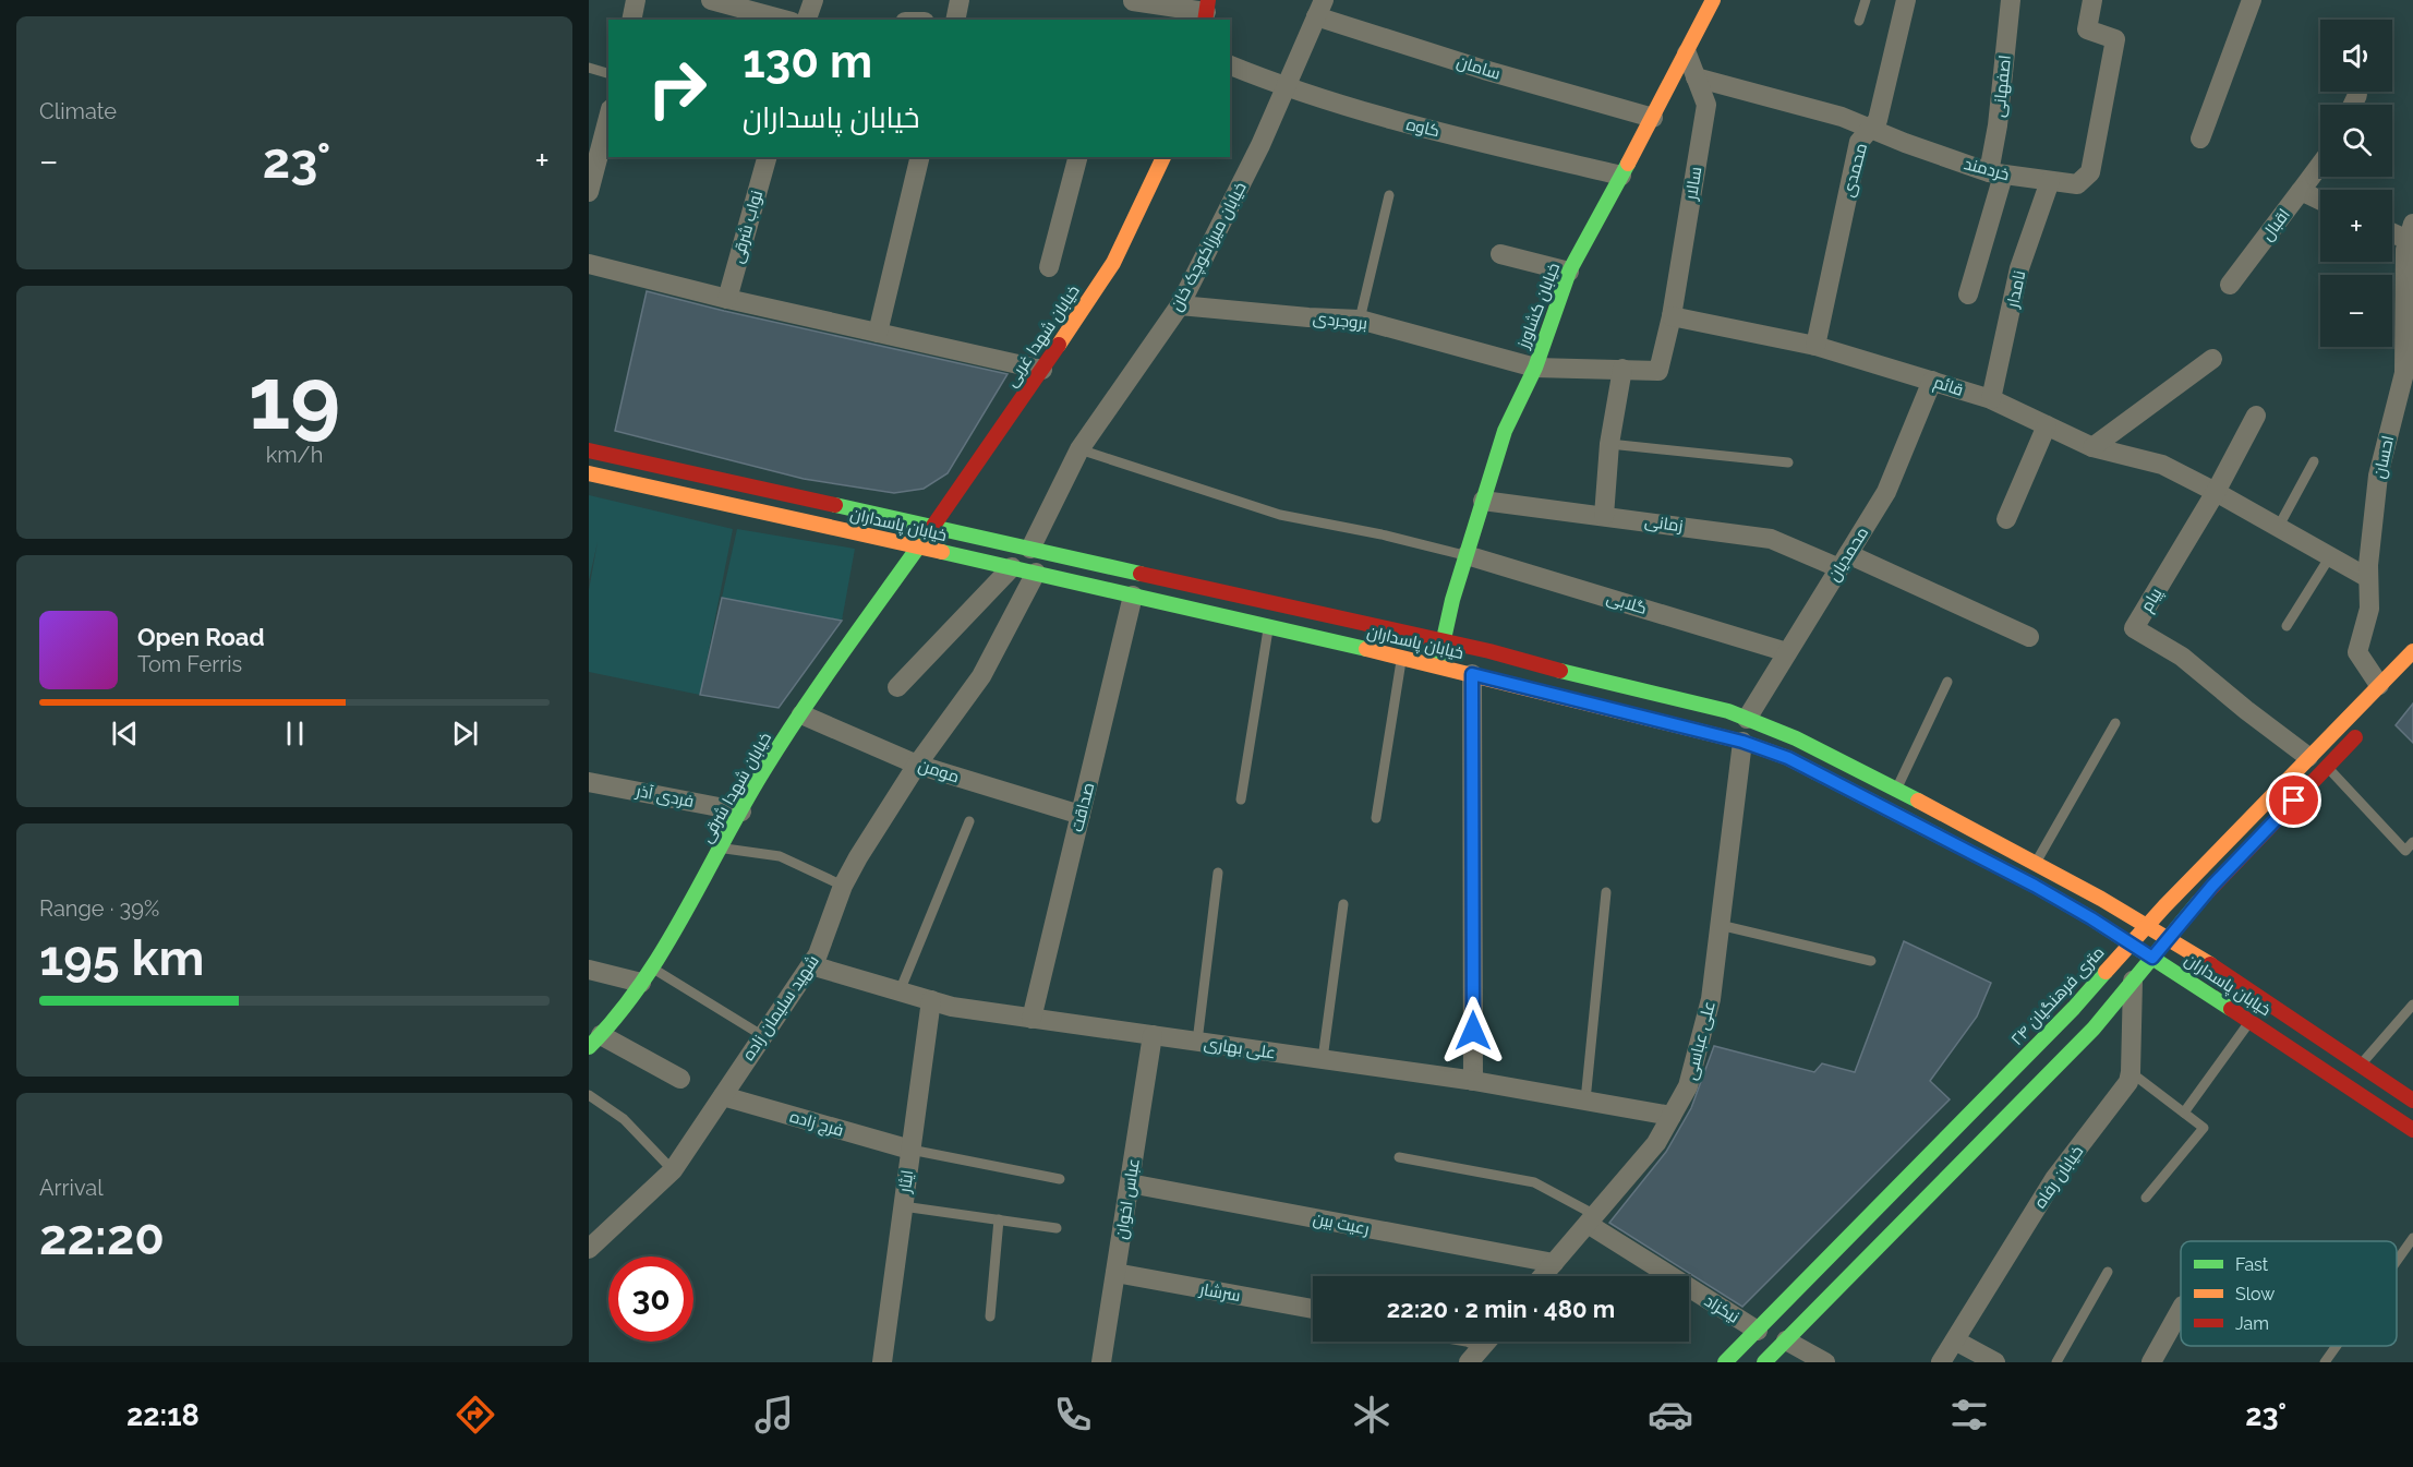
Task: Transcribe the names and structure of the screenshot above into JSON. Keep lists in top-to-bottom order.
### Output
{
  "streets": {
    "main road": [
      "خیابان کشاورز",
      "خیابان شهدا غربی",
      "خیابان پاسداران",
      "خیابان شهدا شرقی",
      "۲۴ متری فرهنگیان"
    ],
    "street": [
      "سامان",
      "اصفهانی",
      "کاوه",
      "خردمند",
      "محمدی",
      "سالار",
      "اقبال",
      "نواب شرقی",
      "خیابان میرزاکوچک خان",
      "نامدار",
      "بروجردی",
      "قائم",
      "احسان",
      "زمانی",
      "محمدیان",
      "پیام",
      "گلابی",
      "مومن",
      "فردی آذر",
      "صداقت",
      "شهید سلیمان زاده",
      "علی عباسی",
      "علی بهاری",
      "فرج زاده",
      "خیابان رفاه",
      "ایثار",
      "عباس اخوان",
      "رعیت بین",
      "سرشار",
      "نیکزاد"
    ]
  },
  "crossings": [
    ["سامان", "خیابان میرزاکوچک خان"],
    ["سامان", "خیابان کشاورز"],
    ["اصفهانی", "خردمند"],
    ["کاوه", "خیابان میرزاکوچک خان"],
    ["کاوه", "خیابان کشاورز"],
    ["خردمند", "محمدی"],
    ["خردمند", "سالار"],
    ["خردمند", "نامدار"],
    ["محمدی", "قائم"],
    ["سالار", "خیابان کشاورز"],
    ["سالار", "قائم"],
    ["خیابان میرزاکوچک خان", "بروجردی"],
    ["خیابان میرزاکوچک خان", "خیابان پاسداران"],
    ["نامدار", "قائم"],
    ["خیابان کشاورز", "بروجردی"],
    ["خیابان کشاورز", "زمانی"],
    ["خیابان کشاورز", "خیابان پاسداران"],
    ["خیابان کشاورز", "گلابی"],
    ["خیابان شهدا غربی", "خیابان پاسداران"],
    ["خیابان شهدا غربی", "خیابان شهدا شرقی"],
    ["قائم", "احسان"],
    ["قائم", "محمدیان"],
    ["قائم", "پیام"],
    ["احسان", "۲۴ متری فرهنگیان"],
    ["زمانی", "محمدیان"],
    ["خیابان پاسداران", "محمدیان"],
    ["خیابان پاسداران", "خیابان شهدا شرقی"],
    ["خیابان پاسداران", "صداقت"],
    ["خیابان پاسداران", "۲۴ متری فرهنگیان"],
    ["خیابان پاسداران", "شهید سلیمان زاده"],
    ["خیابان پاسداران", "علی عباسی"],
    ["محمدیان", "گلابی"],
    ["پیام", "۲۴ متری فرهنگیان"],
    ["مومن", "خیابان شهدا شرقی"],
    ["مومن", "صداقت"],
    ["مومن", "شهید سلیمان زاده"],
    ["خیابان شهدا شرقی", "فردی آذر"],
    ["صداقت", "علی بهاری"],
    ["۲۴ متری فرهنگیان", "نیکزاد"],
    ["شهید سلیمان زاده", "علی بهاری"],
    ["شهید سلیمان زاده", "فرج زاده"],
    ["علی عباسی", "علی بهاری"],
    ["علی عباسی", "رعیت بین"],
    ["علی عباسی", "نیکزاد"],
    ["علی بهاری", "ایثار"],
    ["علی بهاری", "عباس اخوان"],
    ["فرج زاده", "ایثار"],
    ["عباس اخوان", "رعیت بین"],
    ["عباس اخوان", "سرشار"]
  ],
  "legend": ["Fast", "Slow", "Jam"],
  "page": {
    "tile": [
      "Climate",
      ["19", "km/h"],
      ["Range · 39%", "195 km"],
      ["Arrival", "22:20"]
    ],
    "map_buttons": ["+", "−"],
    "turn": ["130 m", "خیابان پاسداران"],
    "heat": ["−", "23°", "+"],
    "song": ["Open Road", "Tom Ferris"],
    "limit": "30",
    "trip": "22:20 · 2 min · 480 m",
    "tabs": ["22:18", "23°"]
  }
}
